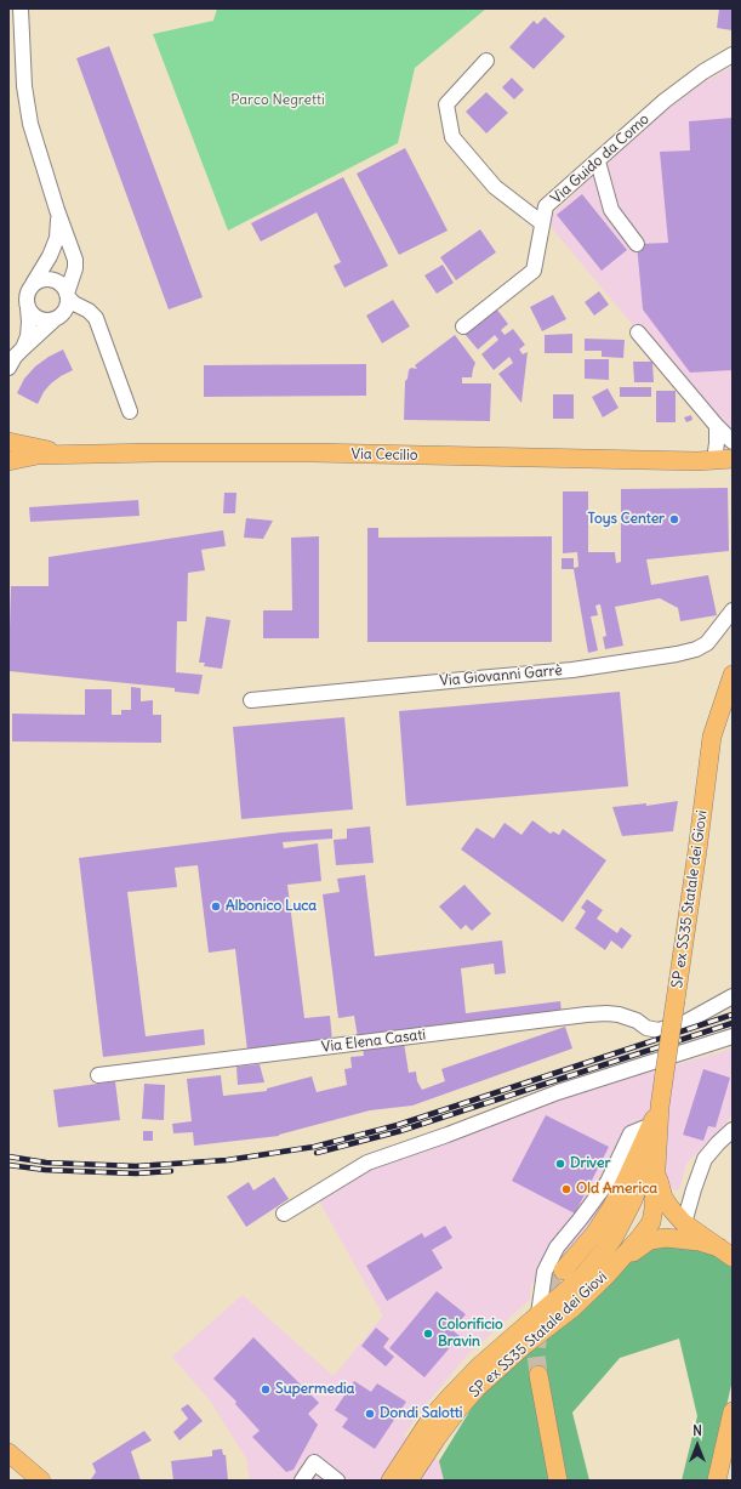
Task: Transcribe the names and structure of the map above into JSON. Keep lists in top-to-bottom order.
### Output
{
  "streets": {
    "main road": ["Via Cecilio", "SP ex SS35 Statale dei Giovi"],
    "street": ["Via Guido da Como", "Via Giovanni Garrè", "Via Elena Casati"]
  },
  "parks": ["Parco Negretti"],
  "places": [
    "Toys Center",
    "Albonico Luca",
    "Driver",
    "Old America",
    "Colorificio Bravin",
    "Supermedia",
    "Dondi Salotti"
  ],
  "north": "top"
}
